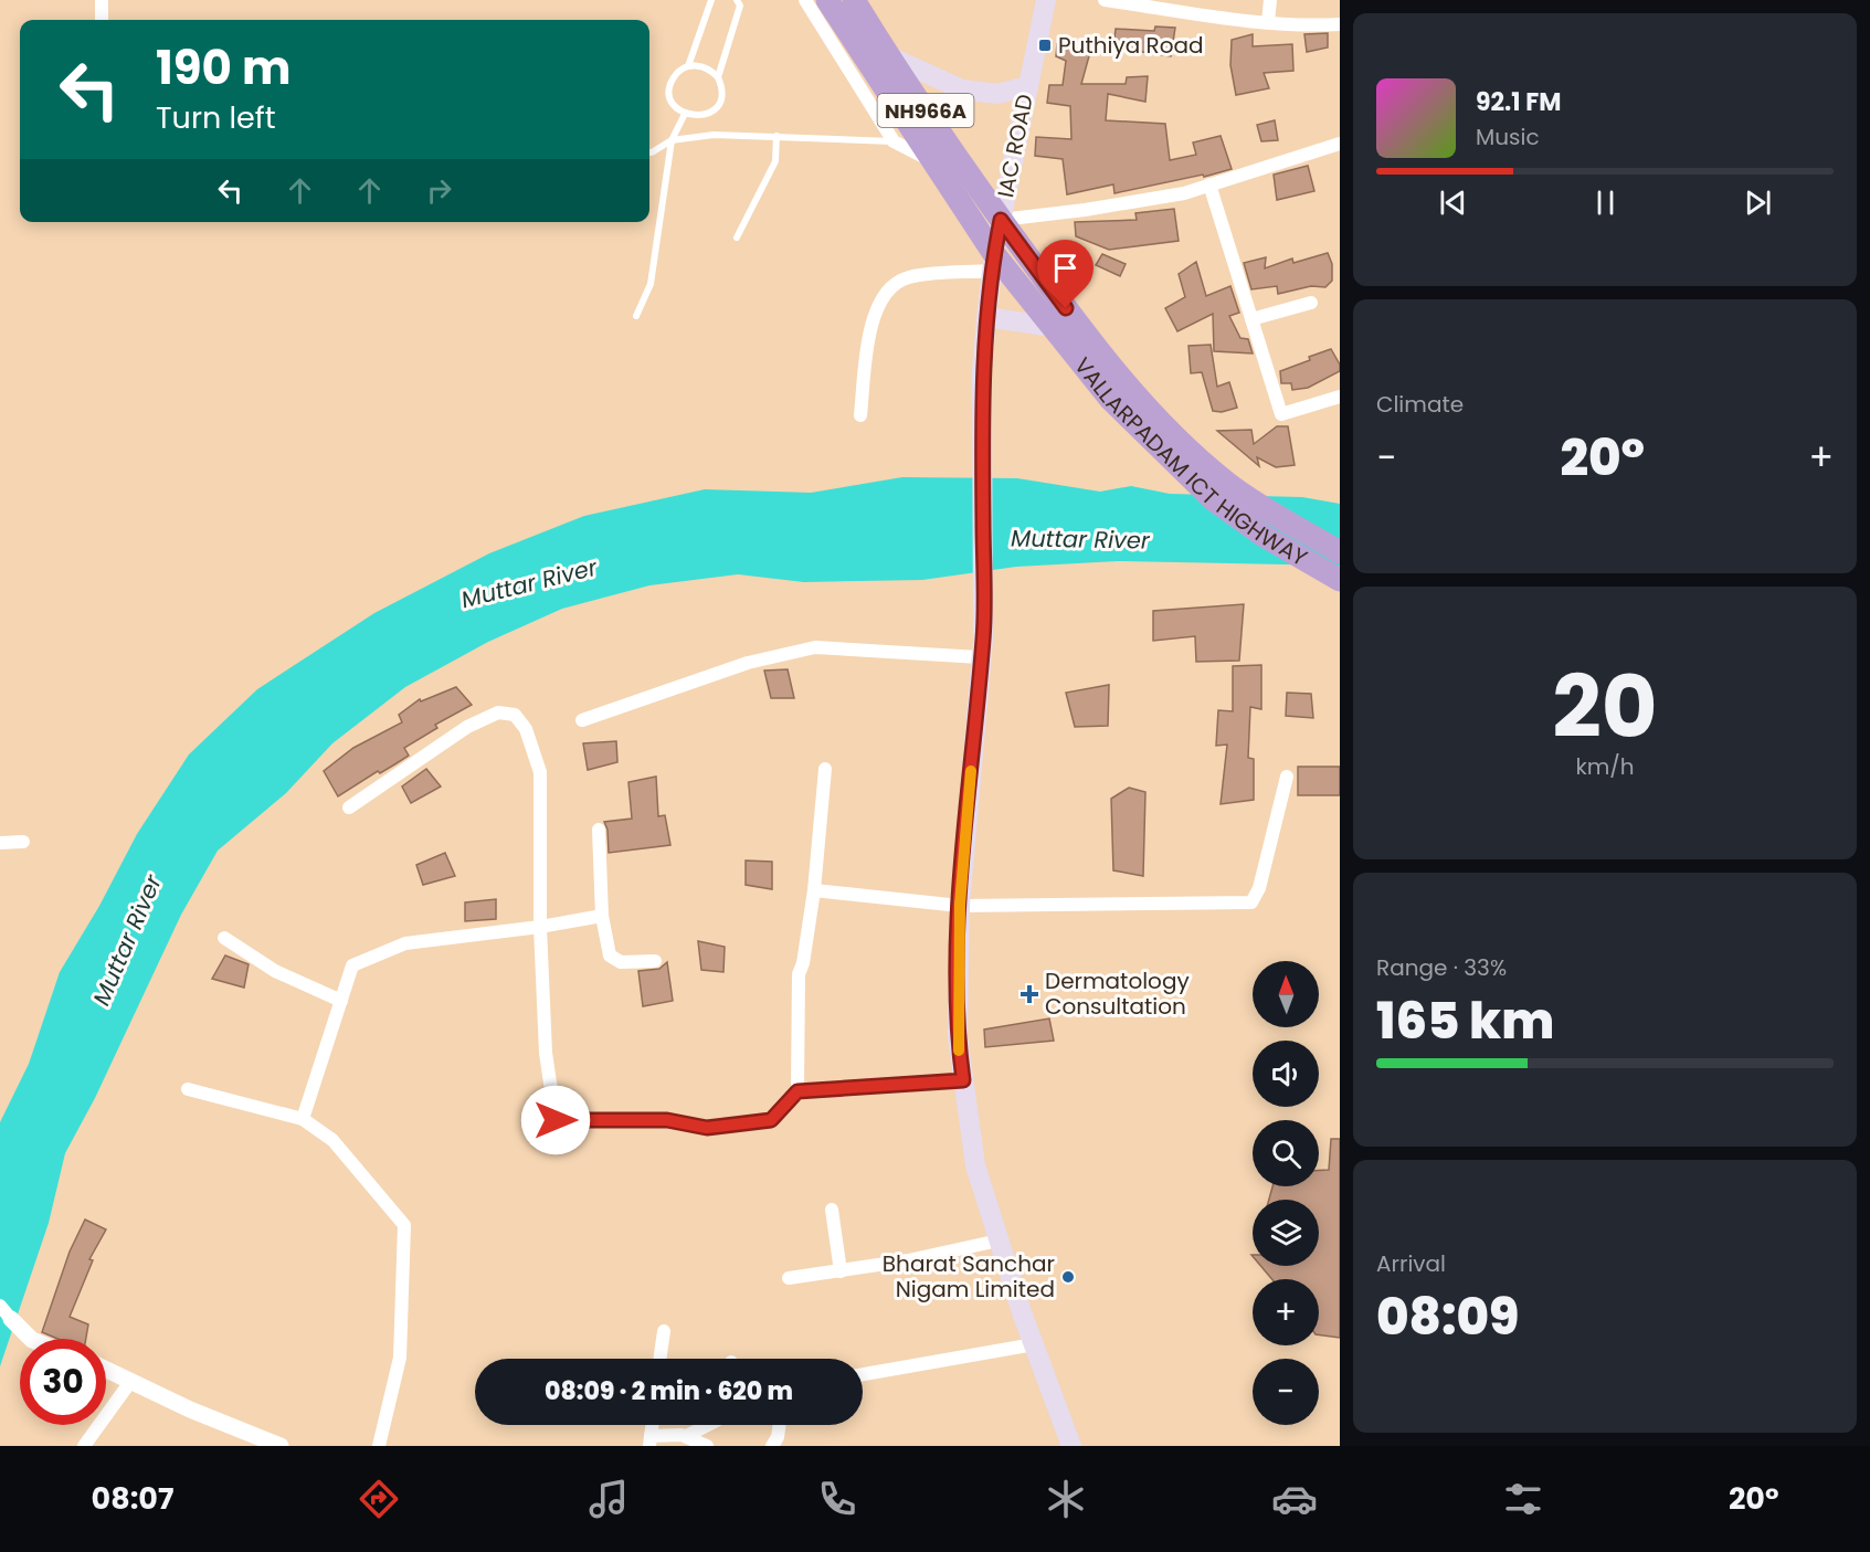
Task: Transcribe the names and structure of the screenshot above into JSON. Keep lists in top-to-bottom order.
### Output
{
  "streets": {
    "highway": ["NH966A", "VALLARPADAM ICT HIGHWAY"],
    "main road": ["IAC ROAD"]
  },
  "crossings": [
    ["IAC ROAD", "VALLARPADAM ICT HIGHWAY"]
  ],
  "water": ["Muttar River"],
  "places": {
    "transit": ["Puthiya Road"],
    "health": ["Dermatology Consultation"],
    "other": ["Bharat Sanchar Nigam Limited"]
  },
  "north": "top",
  "page": {
    "turn": ["190 m", "Turn left"],
    "song": ["92.1 FM", "Music"],
    "tile": [
      "Climate",
      ["20", "km/h"],
      ["Range · 33%", "165 km"],
      ["Arrival", "08:09"]
    ],
    "heat": ["−", "20°", "+"],
    "map_buttons": ["+", "−"],
    "limit": "30",
    "trip": "08:09 · 2 min · 620 m",
    "tabs": ["08:07", "20°"]
  }
}
